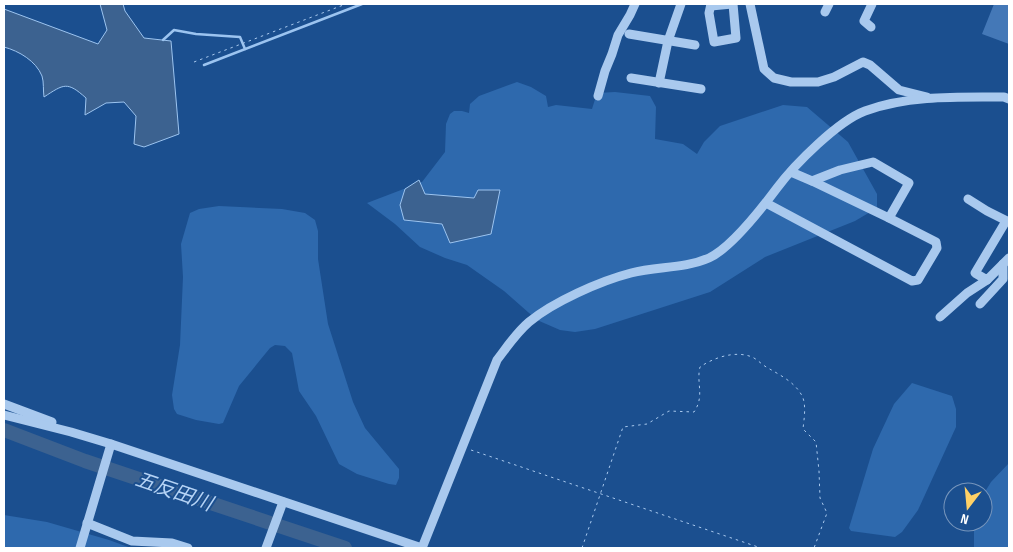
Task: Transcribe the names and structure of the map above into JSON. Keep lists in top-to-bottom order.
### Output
{
  "water": ["五反田川"],
  "north": "bottom"
}
